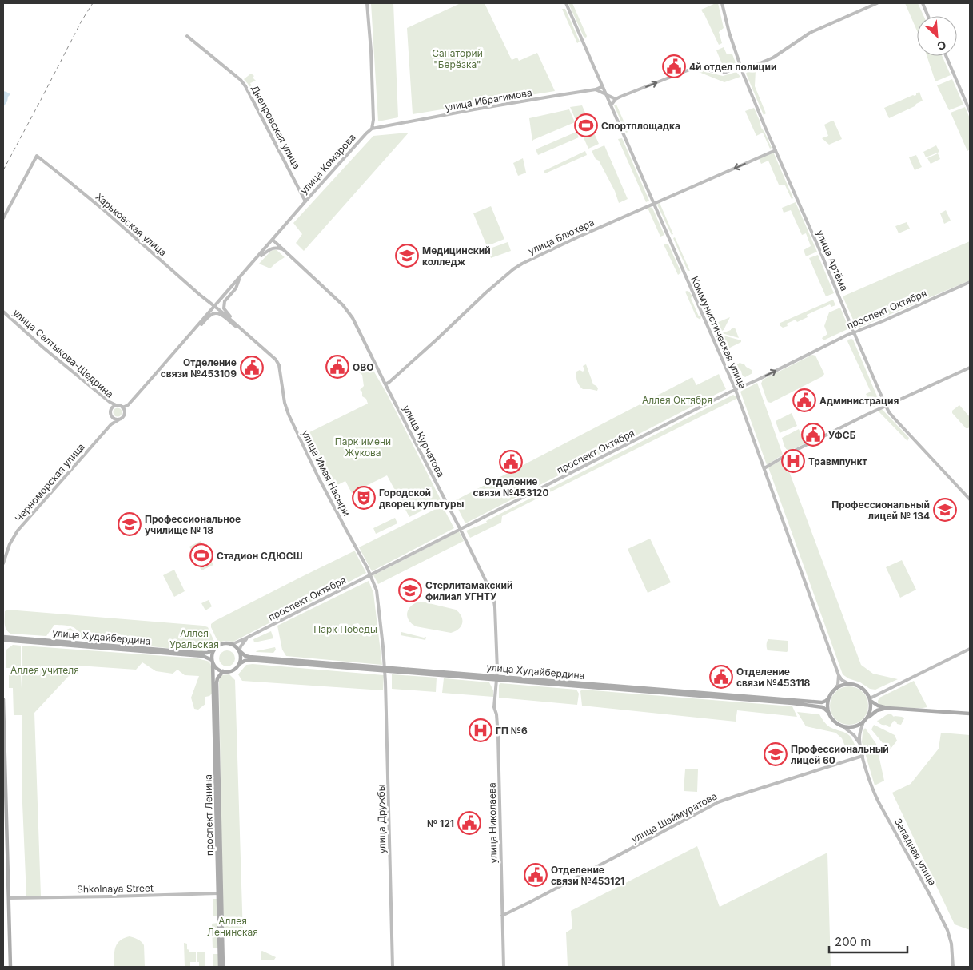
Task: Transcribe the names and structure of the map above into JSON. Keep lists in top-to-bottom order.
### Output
{
  "streets": {
    "main road": [
      "улица Ибрагимова",
      "Днепровская улица",
      "улица Комарова",
      "Харьковская улица",
      "улица Блюхера",
      "улица Артёма",
      "проспект Октября",
      "Коммунистическая улица",
      "улица Салтыкова-Щедрина",
      "улица Курчатова",
      "улица Имая Насыри",
      "Черноморская улица",
      "улица Худайбердина",
      "проспект Ленина",
      "улица Шаймуратова",
      "улица Дружбы",
      "улица Николаева",
      "Западная улица",
      "Shkolnaya Street"
    ]
  },
  "crossings": [
    ["улица Ибрагимова", "улица Комарова"],
    ["улица Ибрагимова", "Коммунистическая улица"],
    ["Днепровская улица", "улица Комарова"],
    ["улица Комарова", "Харьковская улица"],
    ["улица Комарова", "улица Курчатова"],
    ["улица Комарова", "улица Имая Насыри"],
    ["Харьковская улица", "улица Имая Насыри"],
    ["улица Блюхера", "улица Артёма"],
    ["улица Блюхера", "Коммунистическая улица"],
    ["улица Блюхера", "улица Курчатова"],
    ["улица Артёма", "проспект Октября"],
    ["проспект Октября", "Коммунистическая улица"],
    ["проспект Октября", "улица Курчатова"],
    ["проспект Октября", "улица Имая Насыри"],
    ["проспект Октября", "улица Худайбердина"],
    ["проспект Октября", "проспект Ленина"],
    ["улица Салтыкова-Щедрина", "Черноморская улица"],
    ["улица Курчатова", "улица Худайбердина"],
    ["улица Курчатова", "улица Николаева"],
    ["улица Имая Насыри", "улица Худайбердина"],
    ["улица Имая Насыри", "улица Дружбы"],
    ["улица Худайбердина", "проспект Ленина"],
    ["улица Худайбердина", "улица Дружбы"],
    ["улица Худайбердина", "улица Николаева"],
    ["улица Худайбердина", "Западная улица"],
    ["проспект Ленина", "Shkolnaya Street"],
    ["улица Шаймуратова", "улица Николаева"],
    ["улица Шаймуратова", "Западная улица"]
  ],
  "parks": [
    "Санаторий \"Берёзка\"",
    "Аллея Октября",
    "Парк имени Жукова",
    "Парк Победы",
    "Аллея Уральская",
    "Аллея учителя",
    "Аллея Ленинская"
  ],
  "places": {
    "public building": [
      "4й отдел полиции",
      "ОВО",
      "Отделение связи №453109",
      "Администрация",
      "УФСБ",
      "Отделение связи №453120",
      "Отделение связи №453118",
      "№ 121",
      "Отделение связи №453121"
    ],
    "sports": ["Спортплощадка", "Стадион СДЮСШ"],
    "school or university": [
      "Медицинский колледж",
      "Профессиональный лицей № 134",
      "Профессиональное училище № 18",
      "Стерлитамакский филиал УГНТУ",
      "Профессиональный лицей 60"
    ],
    "hospital": ["Травмпункт", "ГП №6"],
    "theatre": ["Городской дворец культуры"]
  },
  "scale_bar": "200 m",
  "north": "bottom right"
}
